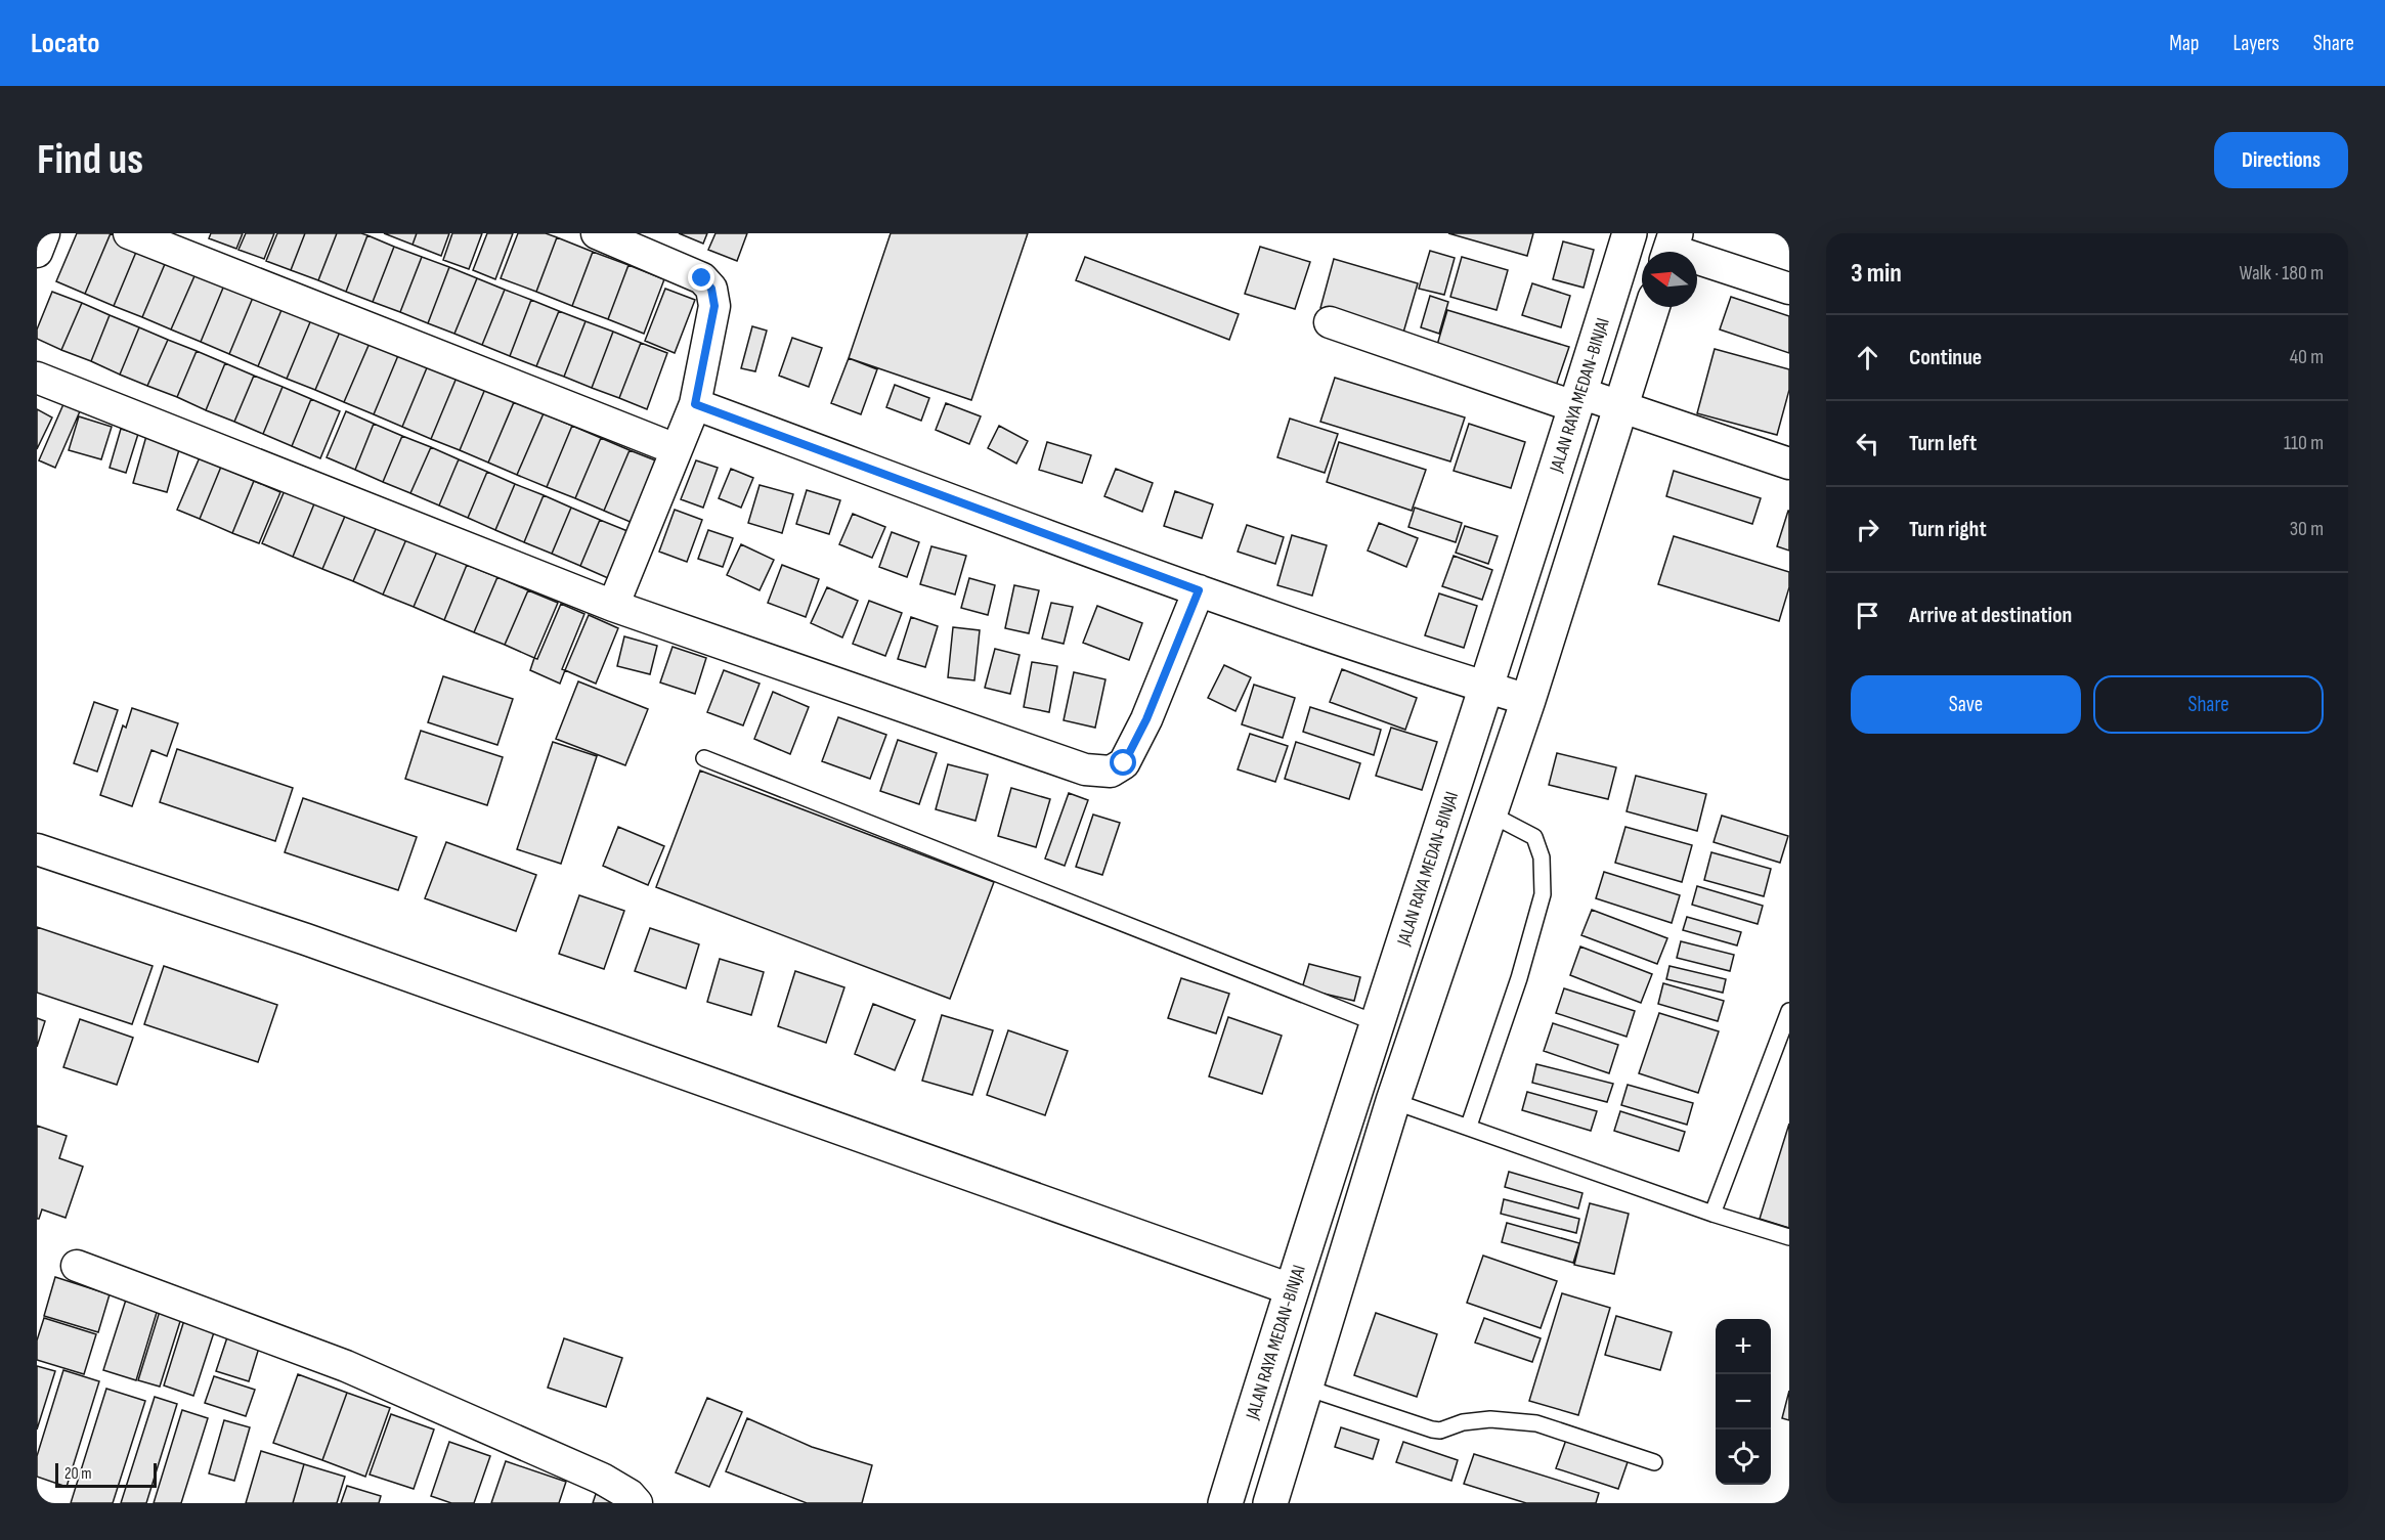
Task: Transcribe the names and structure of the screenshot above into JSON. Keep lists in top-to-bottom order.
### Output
{
  "streets": {
    "highway": ["JALAN RAYA MEDAN-BINJAI"]
  },
  "scale_bar": "20 m",
  "north": "left",
  "page": {
    "header": "Locato",
    "nav": ["Map", "Layers", "Share"],
    "buttons": [
      "Directions",
      ["Save", "Share"]
    ],
    "title": "Find us",
    "heading": ["3 min", "Walk · 180 m"],
    "list": [
      ["Continue", "40 m"],
      ["Turn left", "110 m"],
      ["Turn right", "30 m"],
      "Arrive at destination"
    ],
    "map_buttons": ["+", "−"],
    "scale": "20 m"
  }
}
